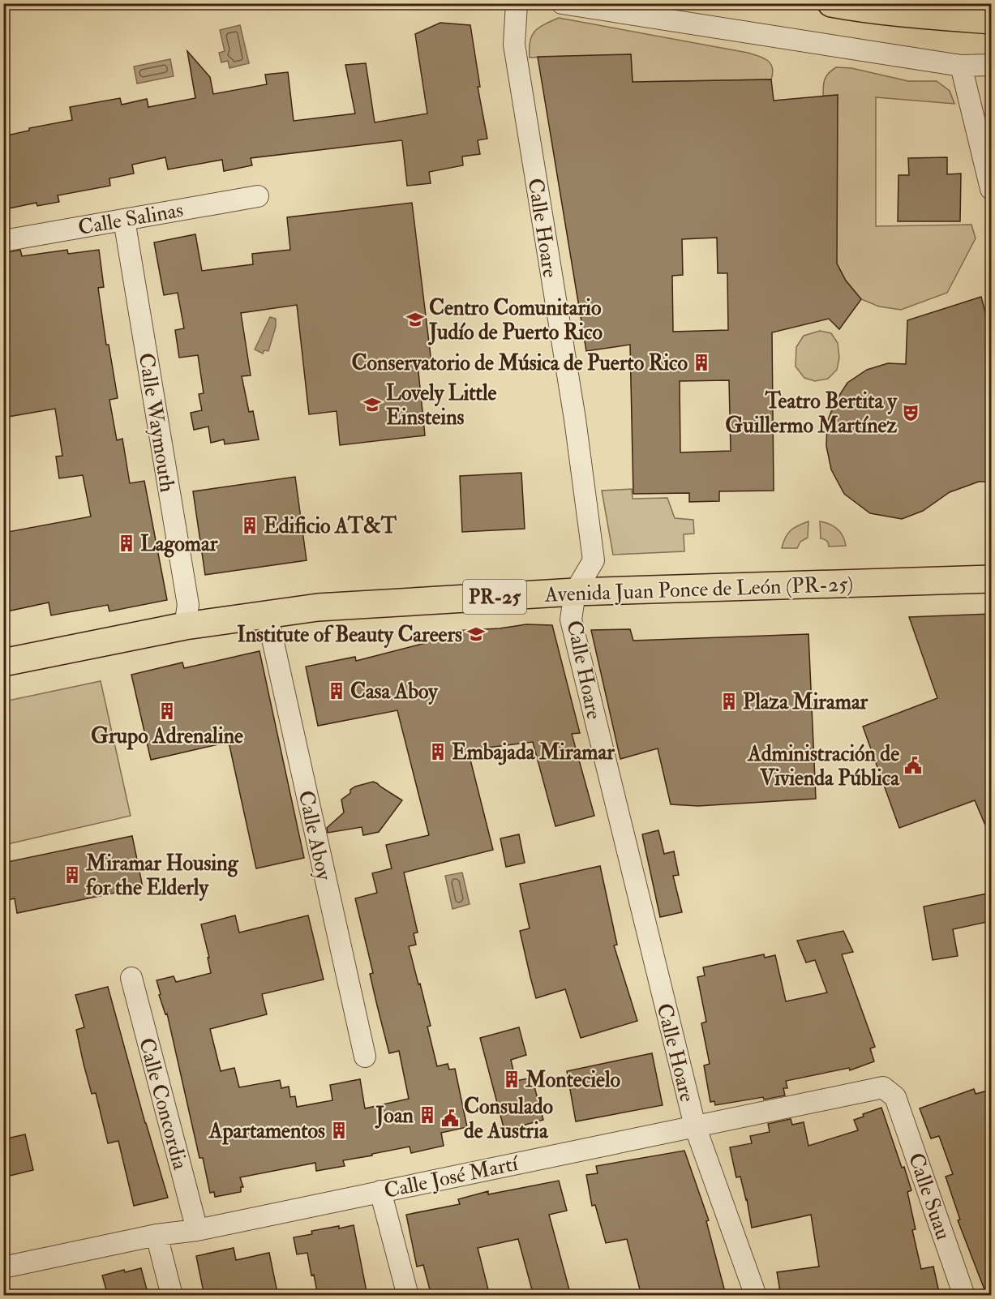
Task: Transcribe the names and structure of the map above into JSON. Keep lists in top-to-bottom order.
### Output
{
  "streets": {
    "main road": ["Avenida Juan Ponce de León (PR-25)", "PR-25"],
    "street": [
      "Calle Salinas",
      "Calle Hoare",
      "Calle Waymouth",
      "Calle Aboy",
      "Calle Concordia",
      "Calle José Martí",
      "Calle Suau"
    ]
  },
  "crossings": [
    ["Calle Salinas", "Calle Waymouth"],
    ["Calle Hoare", "Avenida Juan Ponce de León (PR-25)"],
    ["Calle Hoare", "Calle José Martí"],
    ["Calle Waymouth", "Avenida Juan Ponce de León (PR-25)"],
    ["Avenida Juan Ponce de León (PR-25)", "Calle Aboy"],
    ["Calle Concordia", "Calle José Martí"],
    ["Calle José Martí", "Calle Suau"]
  ],
  "places": {
    "school or university": ["Centro Comunitario Judío de Puerto Rico", "Lovely Little Einsteins", "Institute of Beauty Careers"],
    "building": [
      "Conservatorio de Música de Puerto Rico",
      "Edificio AT&T",
      "Lagomar",
      "Casa Aboy",
      "Plaza Miramar",
      "Grupo Adrenaline",
      "Embajada Miramar",
      "Miramar Housing for the Elderly",
      "Montecielo",
      "Joan",
      "Apartamentos"
    ],
    "theatre": ["Teatro Bertita y Guillermo Martínez"],
    "public building": ["Administración de Vivienda Pública", "Consulado de Austria"]
  }
}
